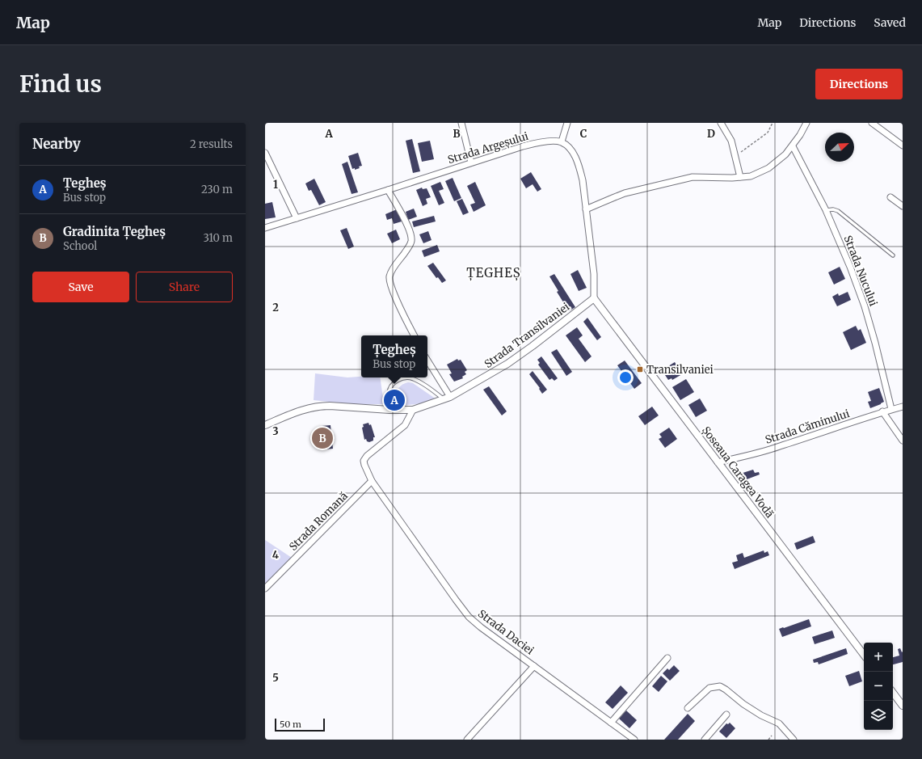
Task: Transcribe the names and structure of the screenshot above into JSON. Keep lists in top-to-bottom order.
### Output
{
  "streets": {
    "street": [
      "Strada Argeșului",
      "Strada Nucului",
      "Strada Transilvaniei",
      "Strada Căminului",
      "Șoseaua Caragea Vodă",
      "Strada Romană",
      "Strada Daciei"
    ]
  },
  "crossings": [
    ["Strada Nucului", "Strada Căminului"],
    ["Strada Transilvaniei", "Șoseaua Caragea Vodă"],
    ["Strada Transilvaniei", "Strada Daciei"],
    ["Strada Căminului", "Șoseaua Caragea Vodă"],
    ["Strada Romană", "Strada Daciei"]
  ],
  "districts": ["ȚEGHEȘ"],
  "places": {
    "transit": ["Transilvaniei"]
  },
  "scale_bar": "50 m",
  "north": "top right",
  "page": {
    "header": "Map",
    "nav": ["Map", "Directions", "Saved"],
    "buttons": [
      "Directions",
      ["Save", "Share"]
    ],
    "title": "Find us",
    "heading": ["Nearby", "2 results"],
    "list": [
      {
        "mark": "A",
        "name": "Țegheș",
        "note": "Bus stop",
        "value": "230 m"
      },
      {
        "mark": "B",
        "name": "Gradinita Țegheș",
        "note": "School",
        "value": "310 m"
      }
    ],
    "popup": ["Țegheș", "Bus stop"],
    "pins": ["A", "B"],
    "map_buttons": ["+", "−"],
    "scale": "50 m"
  },
  "grid": {
    "columns": [
      "A",
      "B",
      "C",
      "D"
    ],
    "rows": [
      "1",
      "2",
      "3",
      "4",
      "5"
    ]
  }
}
